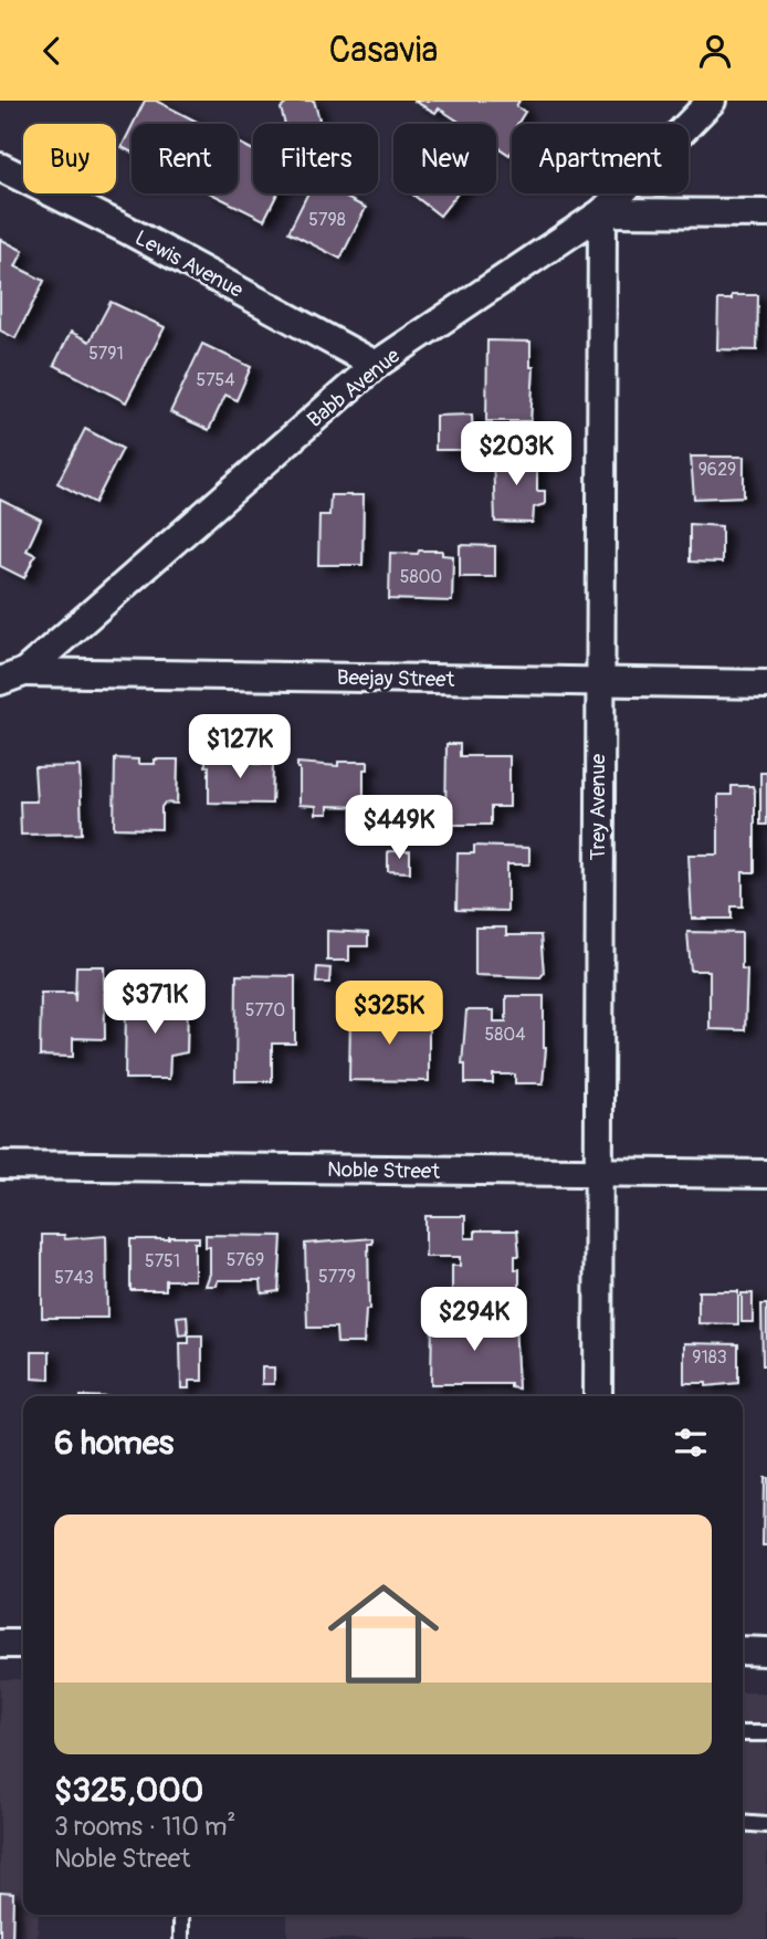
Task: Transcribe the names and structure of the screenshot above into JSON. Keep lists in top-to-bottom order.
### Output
{
  "streets": {
    "street": [
      "Lewis Avenue",
      "Babb Avenue",
      "Beejay Street",
      "Trey Avenue",
      "Noble Street"
    ]
  },
  "crossings": [
    ["Lewis Avenue", "Babb Avenue"],
    ["Babb Avenue", "Beejay Street"],
    ["Babb Avenue", "Trey Avenue"],
    ["Beejay Street", "Trey Avenue"],
    ["Trey Avenue", "Noble Street"]
  ],
  "house_numbers": [
    "5798",
    "5791",
    "5754",
    "9629",
    "5800",
    "5770",
    "5804",
    "5769",
    "5751",
    "5779",
    "5743",
    "9183"
  ],
  "page": {
    "header": "Casavia",
    "chip": [
      "Buy",
      "Rent",
      "Filters",
      "New",
      "Apartment"
    ],
    "price": [
      "$203K",
      "$127K",
      "$449K",
      "$371K",
      "$325K",
      "$294K"
    ],
    "heading": "6 homes",
    "list": [
      {
        "name": "$325,000",
        "note": "3 rooms · 110 m² · Noble Street"
      }
    ]
  }
}
